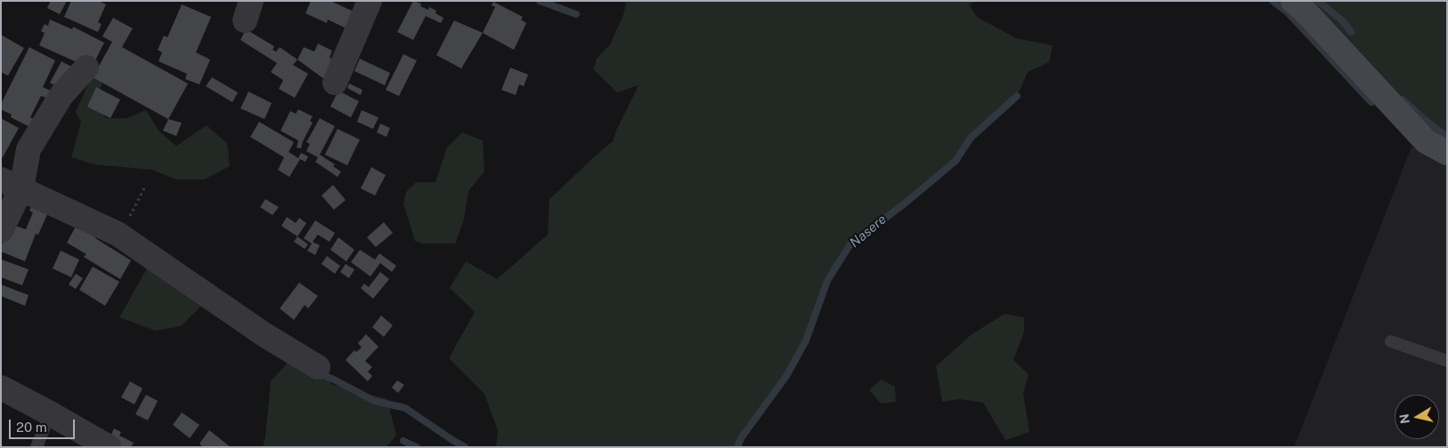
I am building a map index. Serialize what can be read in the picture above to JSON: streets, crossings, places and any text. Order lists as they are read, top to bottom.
{
  "water": ["Nasere"],
  "scale_bar": "20 m",
  "north": "left"
}
